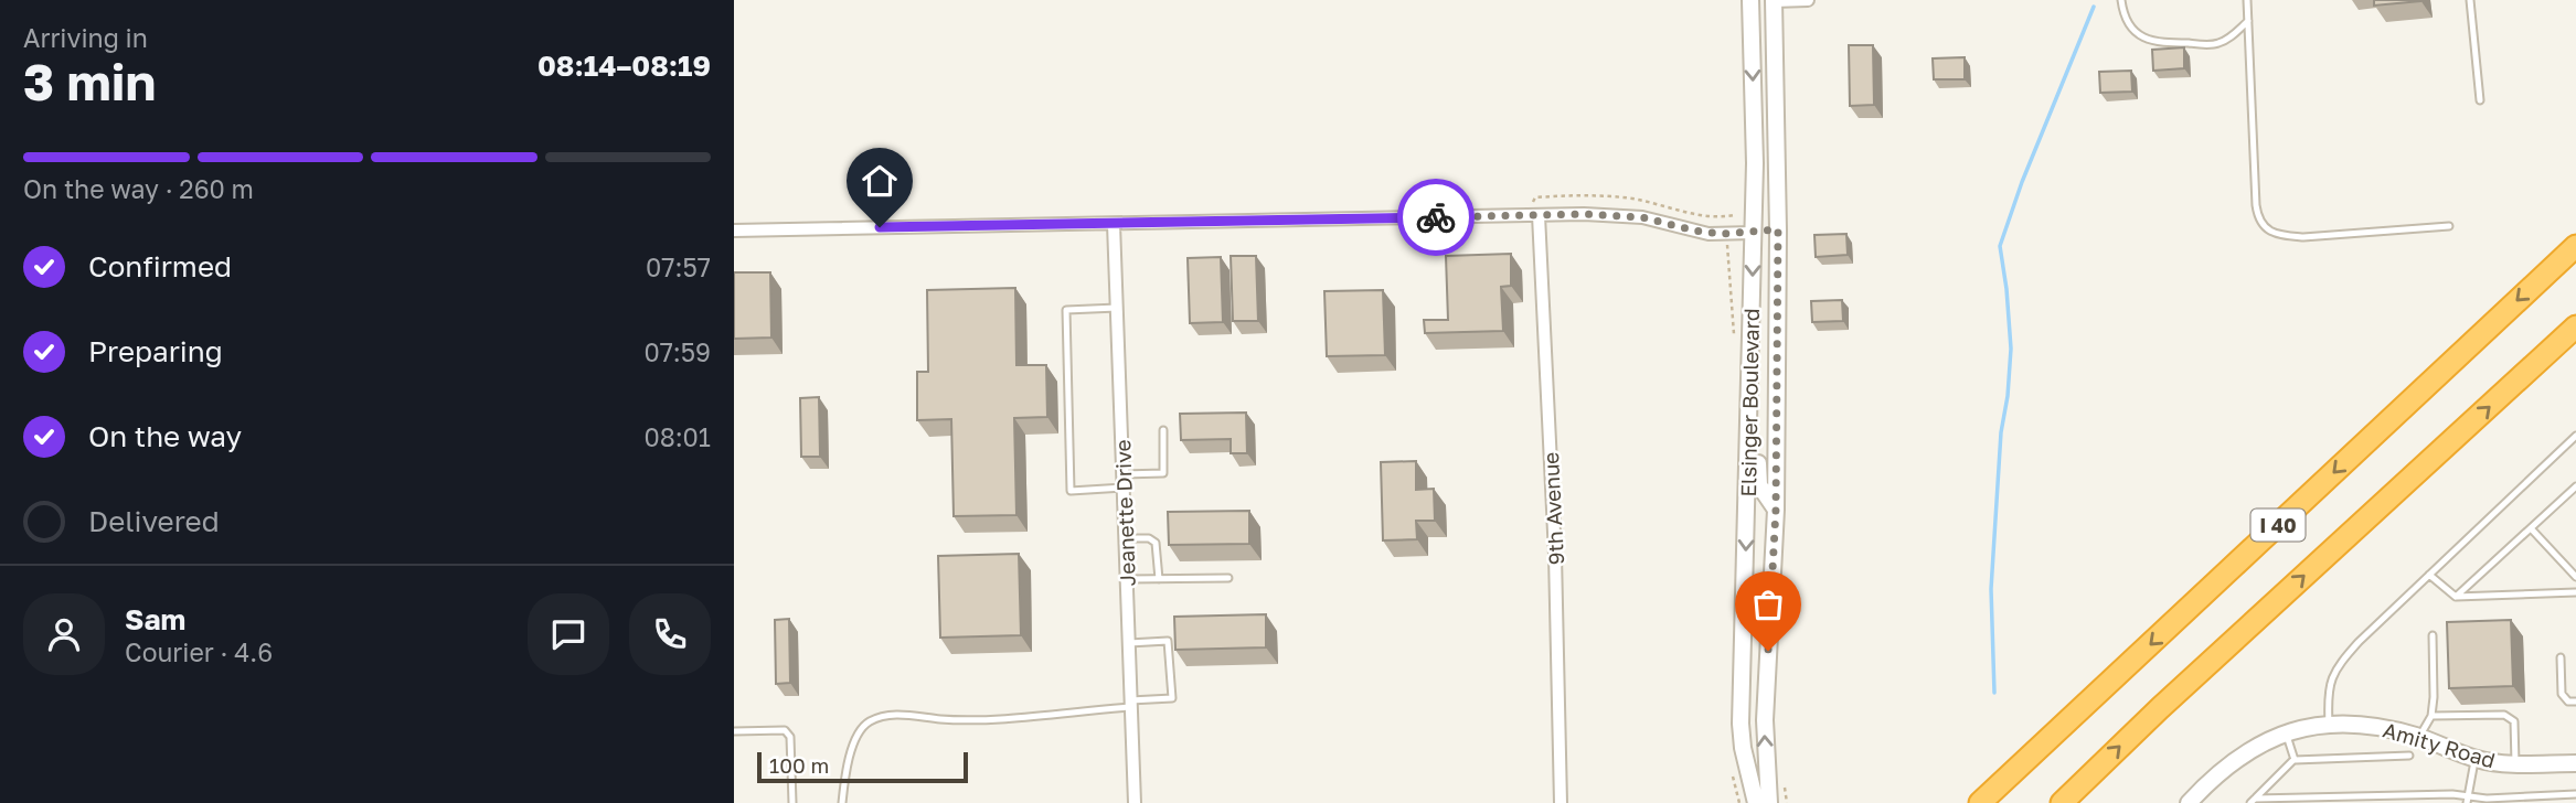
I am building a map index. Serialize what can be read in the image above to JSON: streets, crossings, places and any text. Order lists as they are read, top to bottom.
{
  "streets": {
    "highway": ["I 40"],
    "street": [
      "Elsinger Boulevard",
      "9th Avenue",
      "Jeanette Drive",
      "Amity Road"
    ]
  },
  "scale_bar": "100 m",
  "page": {
    "heading": ["3 min", "Arriving in", "08:14–08:19"],
    "panel": ["Sam", "Courier · 4.6"],
    "bar": "On the way · 260 m",
    "list": [
      ["Confirmed", "07:57"],
      ["Preparing", "07:59"],
      ["On the way", "08:01"],
      "Delivered"
    ],
    "scale": "100 m"
  }
}
